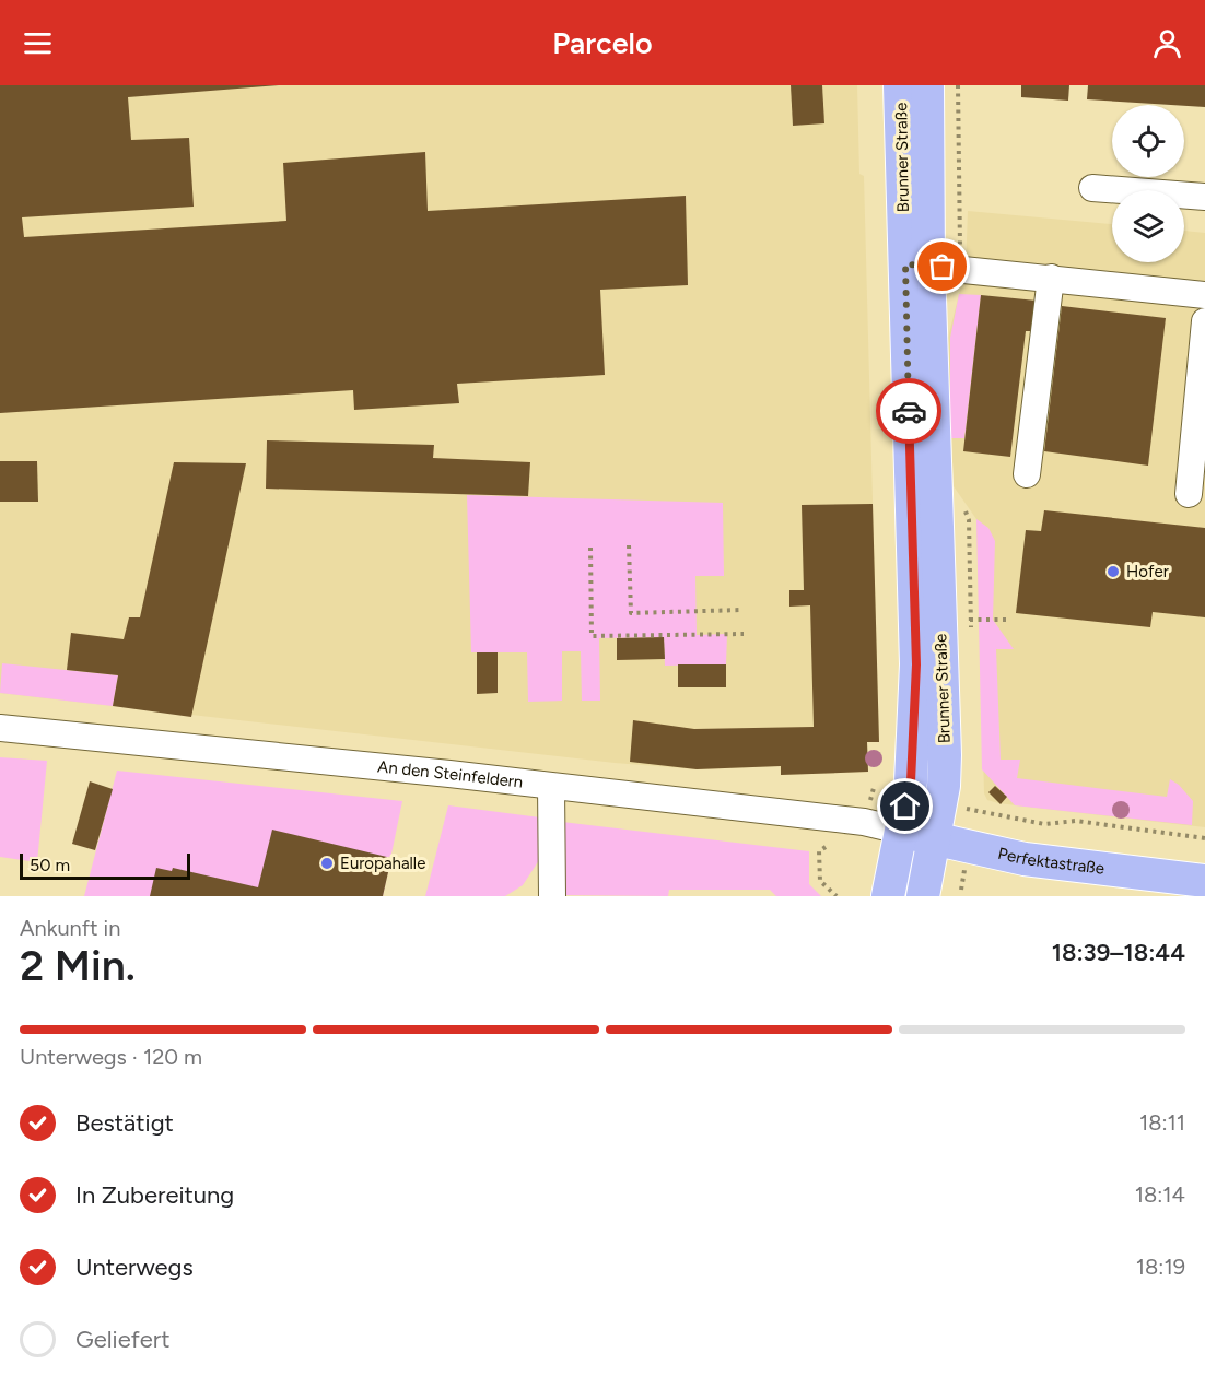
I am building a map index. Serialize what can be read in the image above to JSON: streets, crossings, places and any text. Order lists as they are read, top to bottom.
{
  "streets": {
    "main road": ["Brunner Straße", "Perfektastraße"],
    "street": ["An den Steinfeldern"]
  },
  "crossings": [
    ["Brunner Straße", "An den Steinfeldern"],
    ["Brunner Straße", "Perfektastraße"],
    ["An den Steinfeldern", "Perfektastraße"]
  ],
  "places": ["Hofer", "Europahalle"],
  "scale_bar": "50 m",
  "page": {
    "header": "Parcelo",
    "scale": "50 m",
    "heading": ["2 Min.", "Ankunft in", "18:39–18:44"],
    "bar": "Unterwegs · 120 m",
    "list": [
      ["Bestätigt", "18:11"],
      ["In Zubereitung", "18:14"],
      ["Unterwegs", "18:19"],
      "Geliefert"
    ]
  }
}
